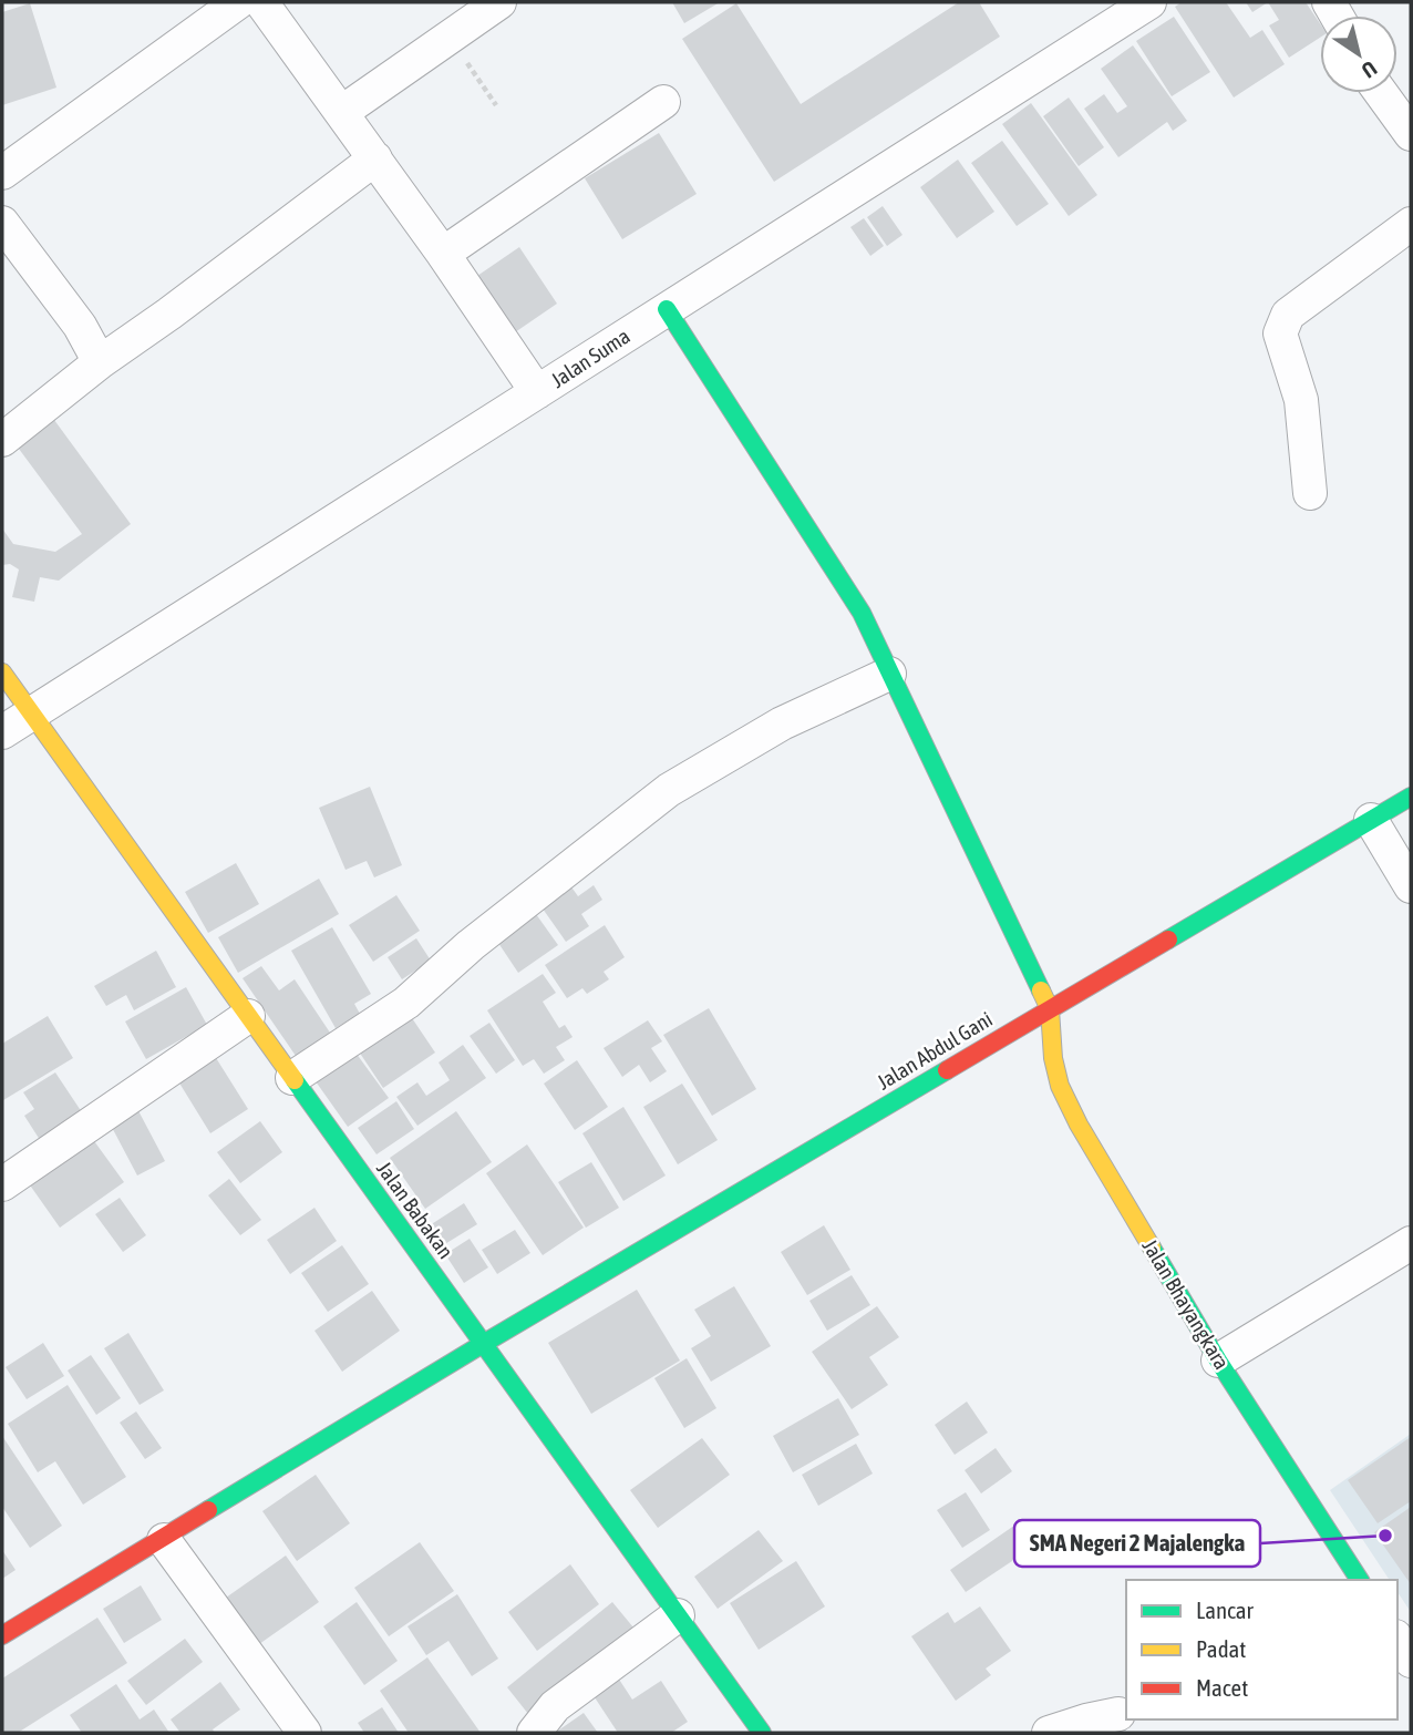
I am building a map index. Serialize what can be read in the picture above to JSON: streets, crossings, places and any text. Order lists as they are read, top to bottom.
{
  "streets": {
    "street": [
      "Jalan Suma",
      "Jalan Abdul Gani",
      "Jalan Babakan",
      "Jalan Bhayangkara"
    ]
  },
  "crossings": [
    ["Jalan Suma", "Jalan Babakan"],
    ["Jalan Abdul Gani", "Jalan Babakan"],
    ["Jalan Abdul Gani", "Jalan Bhayangkara"]
  ],
  "places": ["SMA Negeri 2 Majalengka"],
  "legend": ["Lancar", "Padat", "Macet"],
  "north": "bottom right"
}
